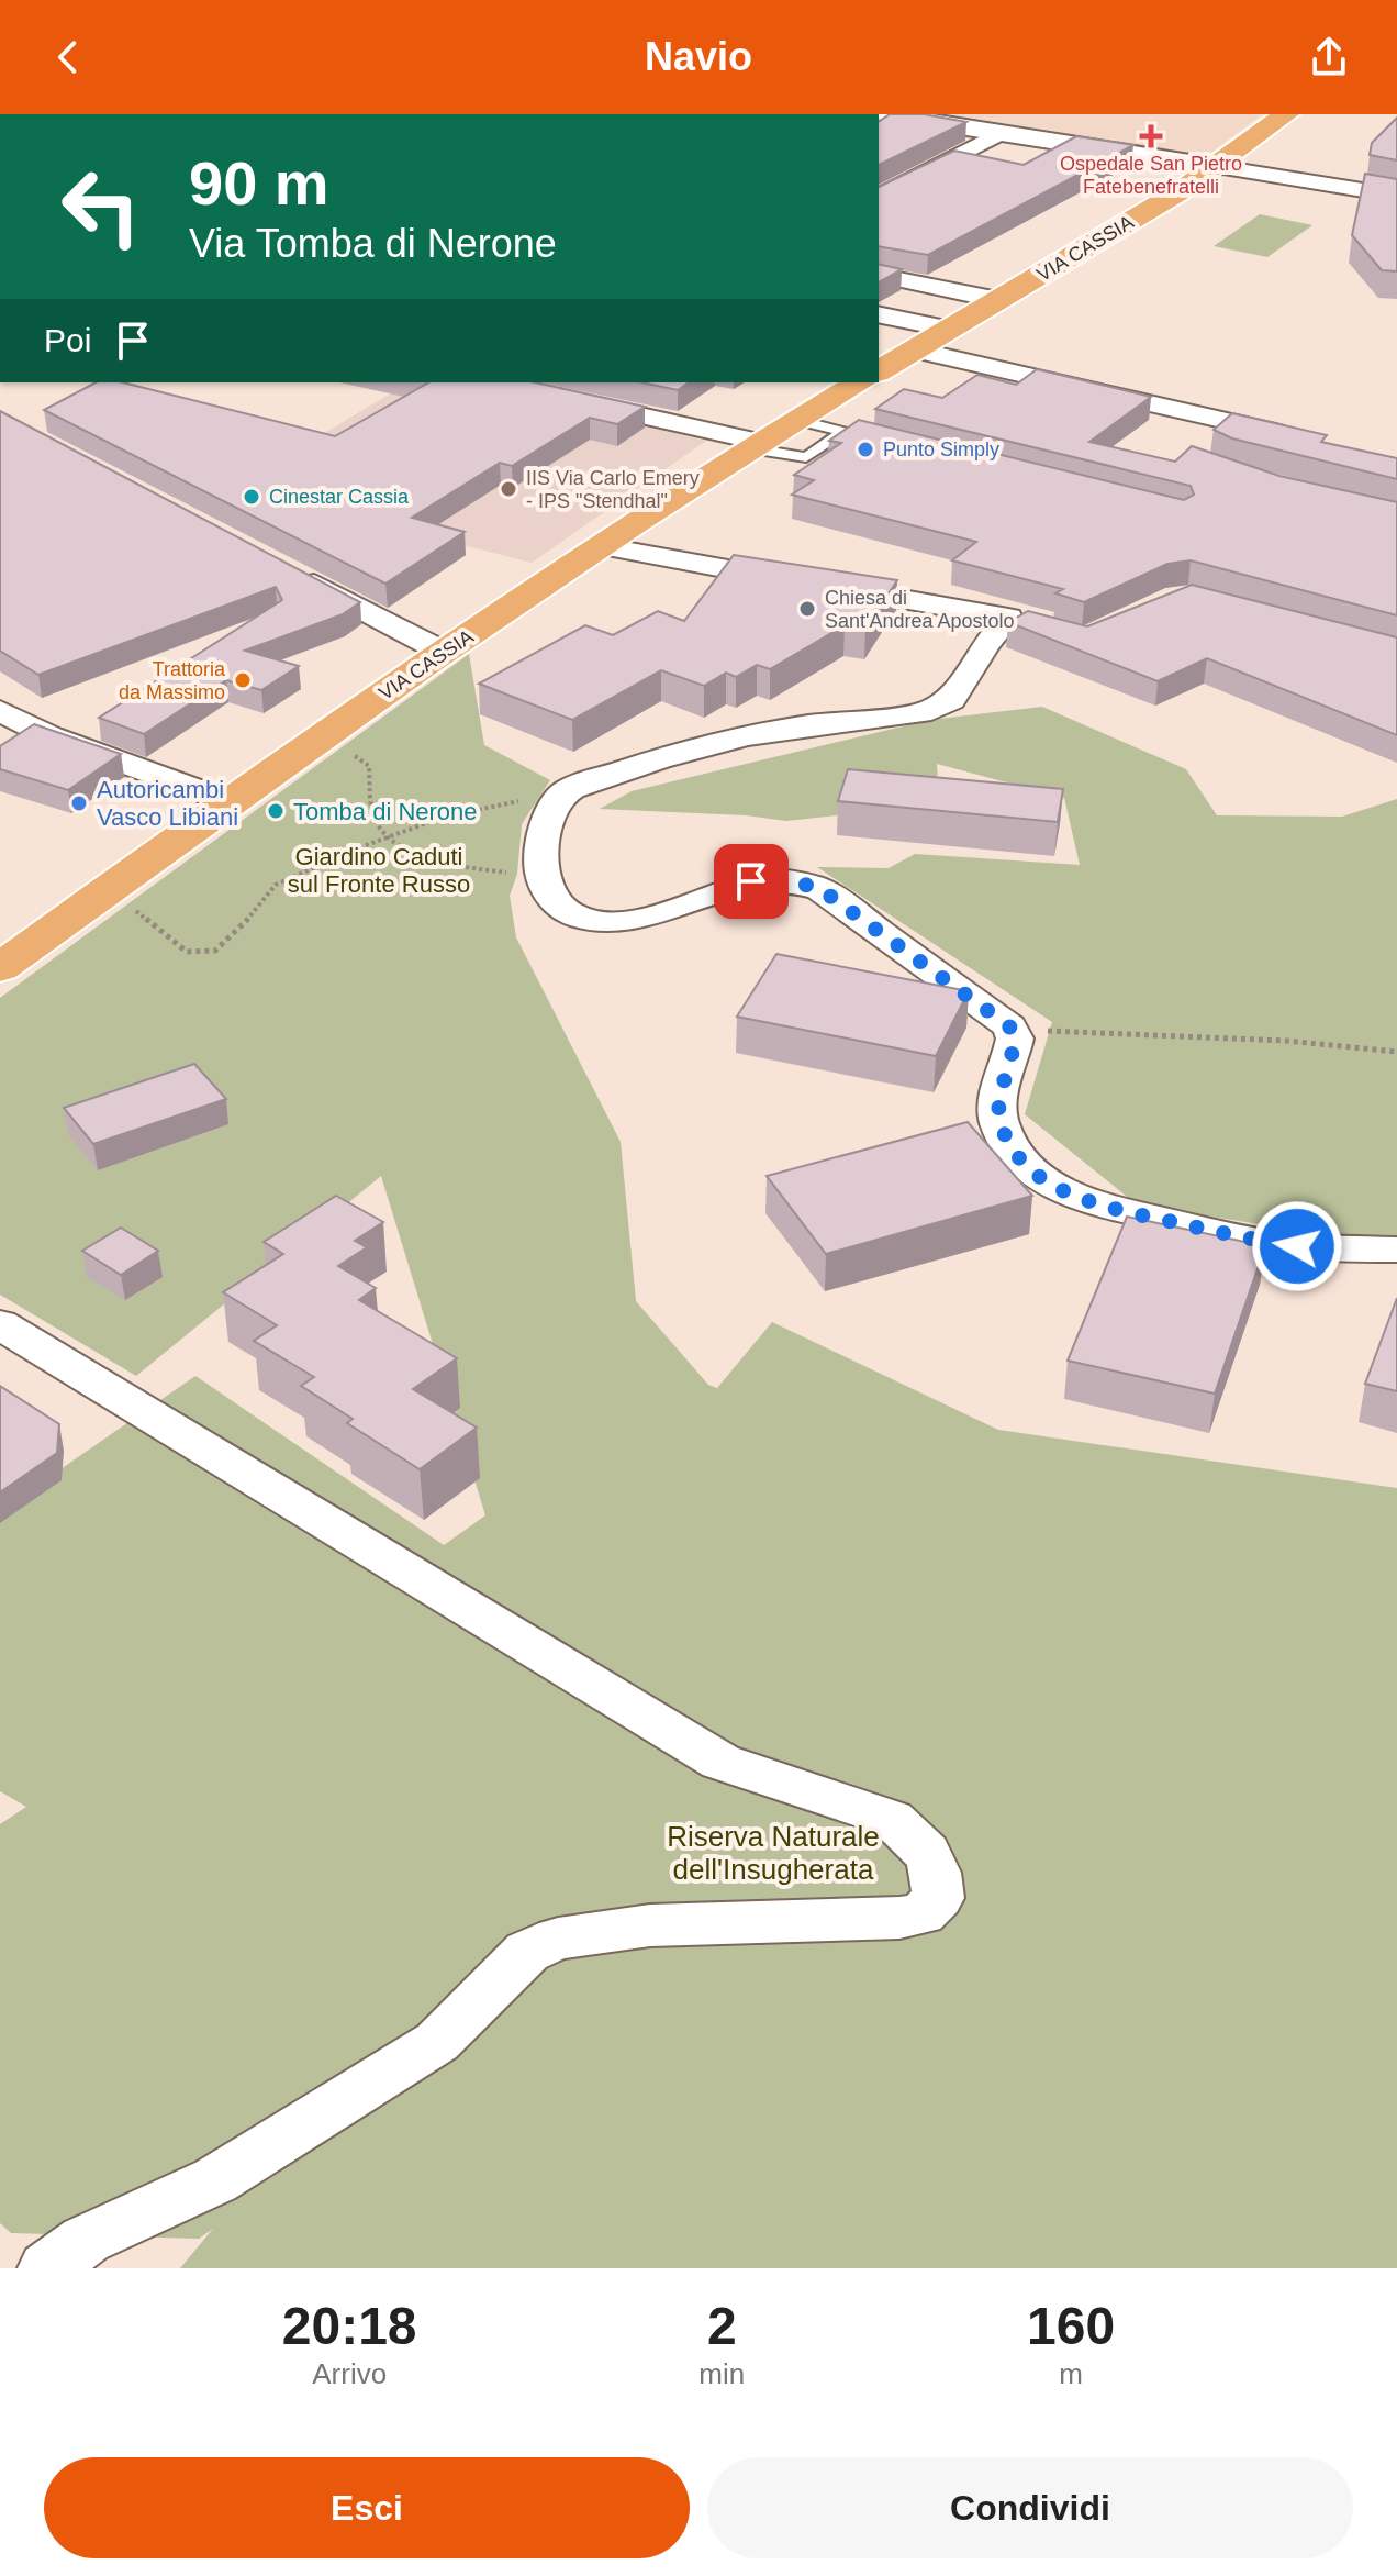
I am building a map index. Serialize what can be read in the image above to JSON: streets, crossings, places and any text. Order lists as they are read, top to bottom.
{
  "streets": {
    "main road": ["VIA CASSIA"]
  },
  "parks": ["Giardino Caduti sul Fronte Russo", "Riserva Naturale dell'Insugherata"],
  "places": {
    "health": ["Ospedale San Pietro Fatebenefratelli"],
    "other": [
      "Punto Simply",
      "IIS Via Carlo Emery - IPS \"Stendhal\"",
      "Cinestar Cassia",
      "Chiesa di Sant'Andrea Apostolo",
      "Trattoria da Massimo",
      "Autoricambi Vasco Libiani",
      "Tomba di Nerone"
    ]
  },
  "page": {
    "header": "Navio",
    "turn": ["90 m", "Via Tomba di Nerone"],
    "then": "Poi",
    "eta": [
      "20:18",
      "Arrivo",
      "2",
      "min",
      "160",
      "m"
    ],
    "buttons": ["Esci", "Condividi"]
  }
}
